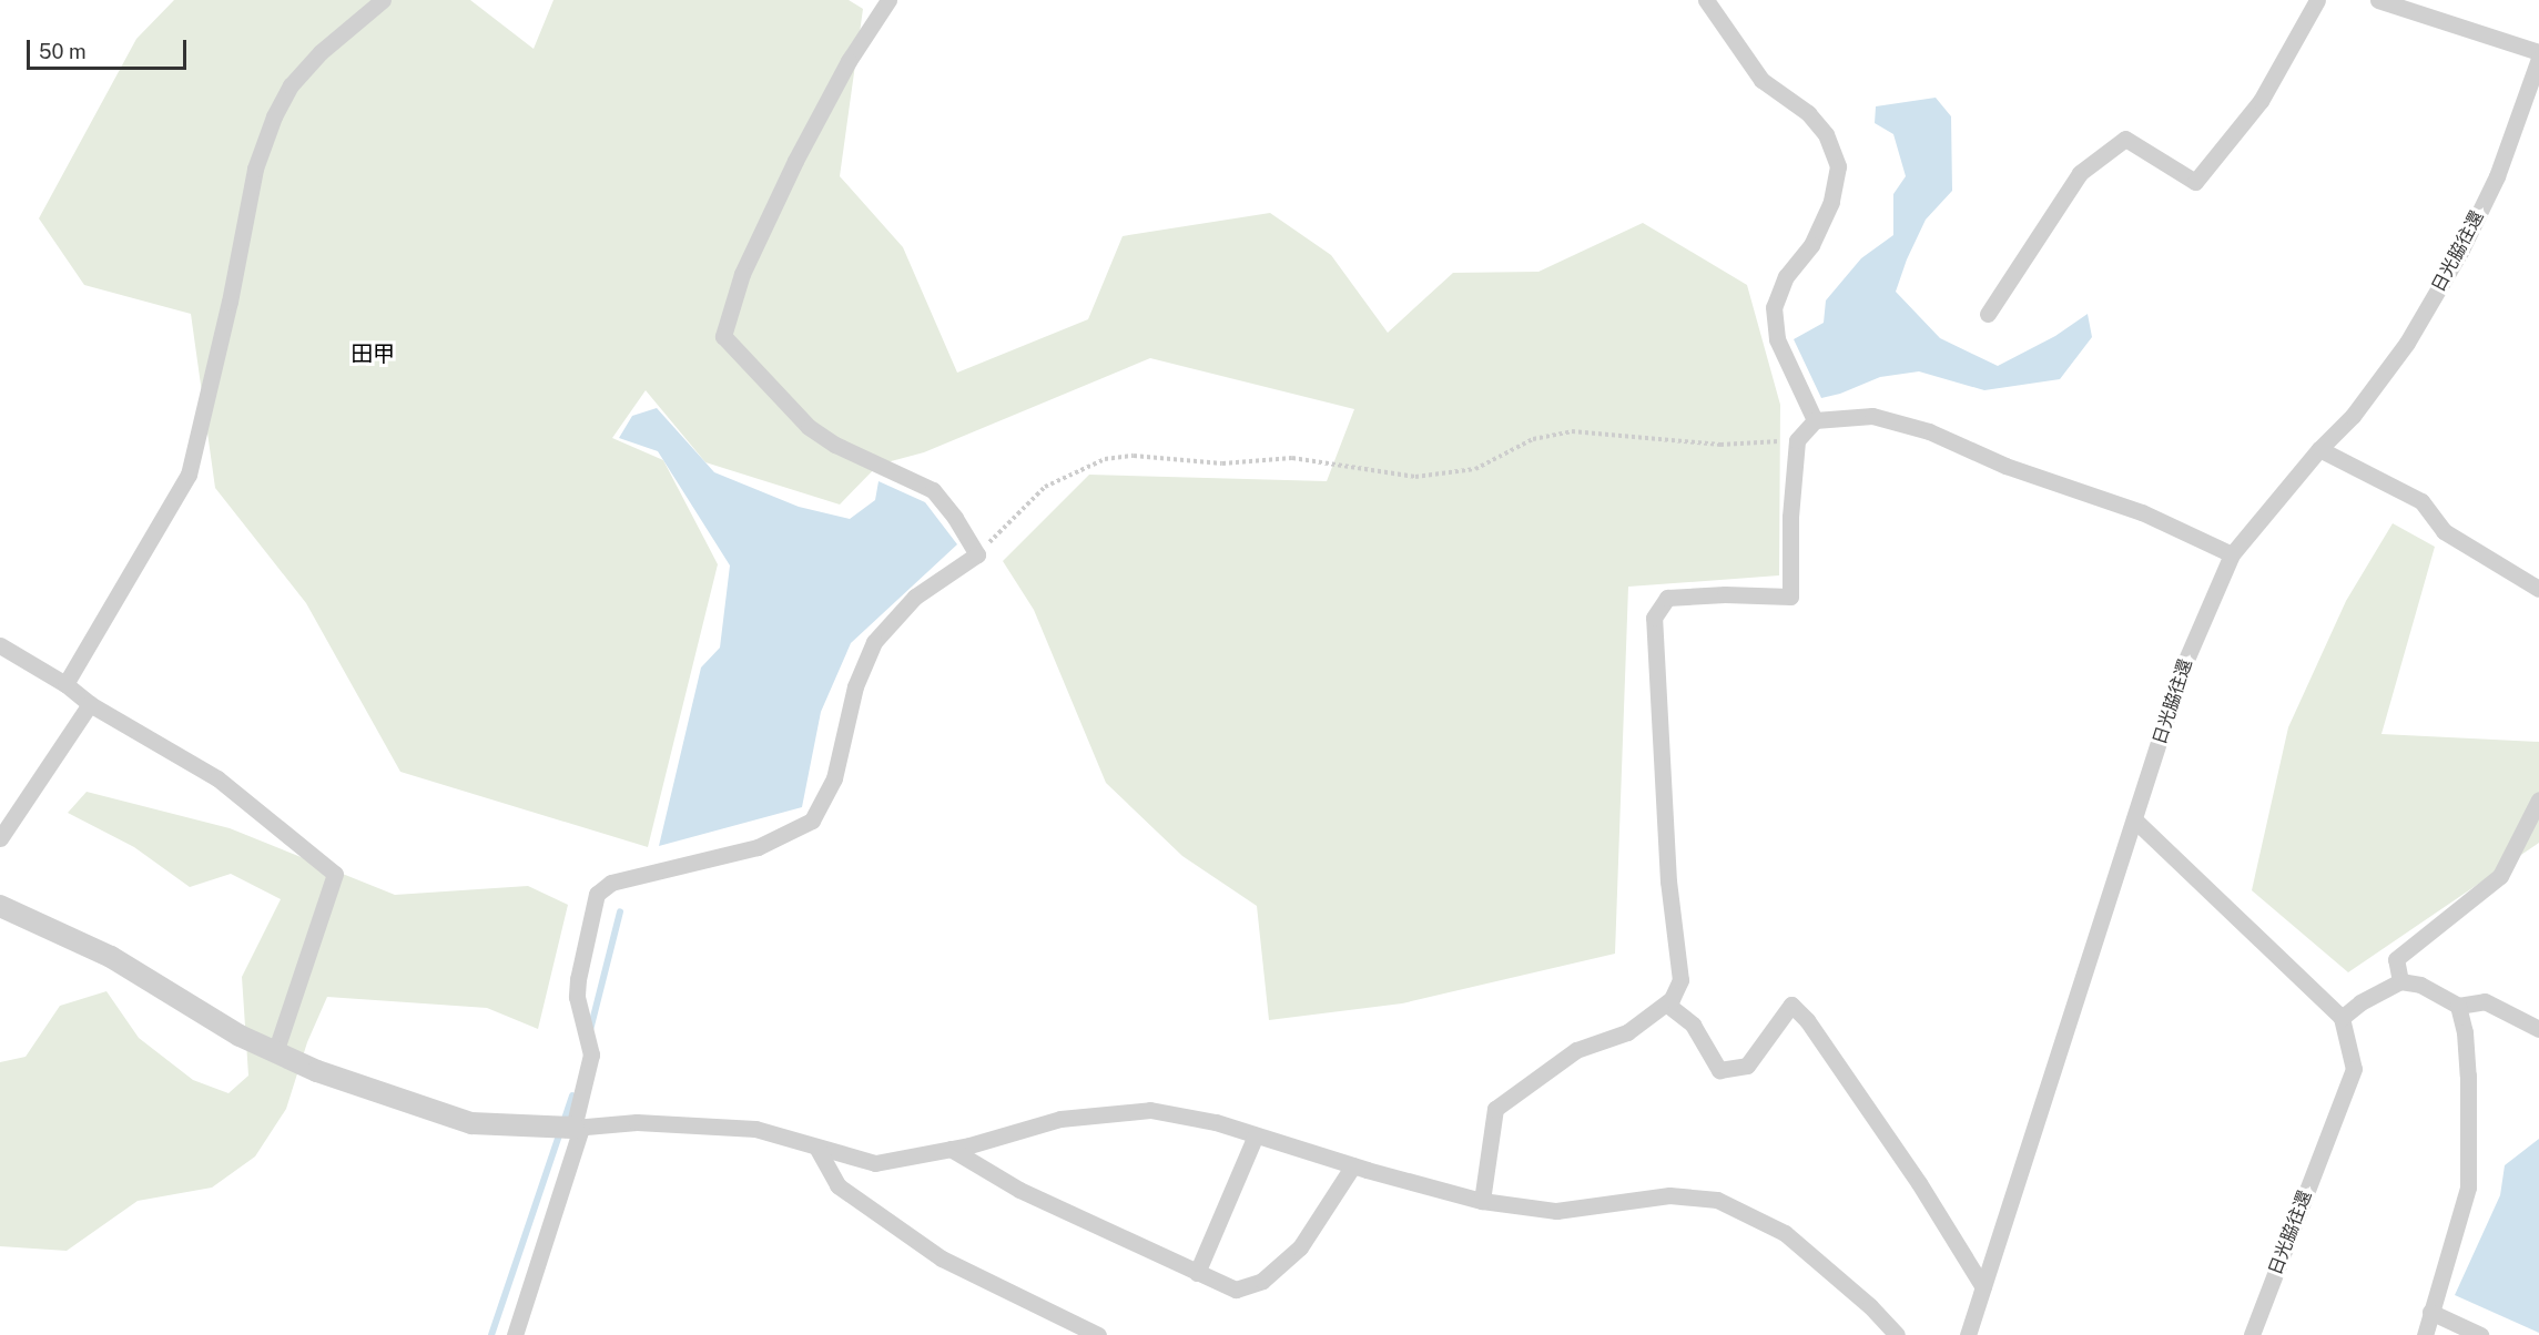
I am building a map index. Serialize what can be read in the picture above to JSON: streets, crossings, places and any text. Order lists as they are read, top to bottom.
{
  "streets": {
    "street": ["日光脇往還"]
  },
  "districts": ["田甲"],
  "scale_bar": "50 m"
}
